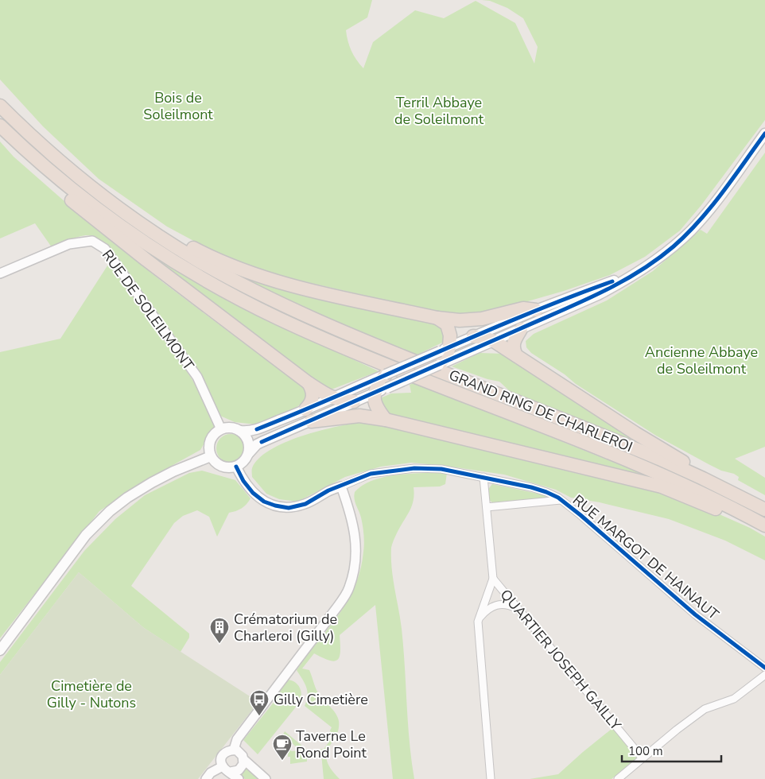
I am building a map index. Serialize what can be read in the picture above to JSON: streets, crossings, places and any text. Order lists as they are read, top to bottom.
{
  "streets": {
    "highway": ["GRAND RING DE CHARLEROI"],
    "street": ["RUE DE SOLEILMONT", "RUE MARGOT DE HAINAUT", "QUARTIER JOSEPH GAILLY"]
  },
  "crossings": [
    ["RUE MARGOT DE HAINAUT", "QUARTIER JOSEPH GAILLY"]
  ],
  "parks": [
    "Bois de Soleilmont",
    "Terril Abbaye de Soleilmont",
    "Ancienne Abbaye de Soleilmont",
    "Cimetière de Gilly - Nutons"
  ],
  "places": {
    "building": ["Crématorium de Charleroi (Gilly)"],
    "bus stop": ["Gilly Cimetière"],
    "cafe": ["Taverne Le Rond Point"]
  },
  "scale_bar": "100 m"
}
